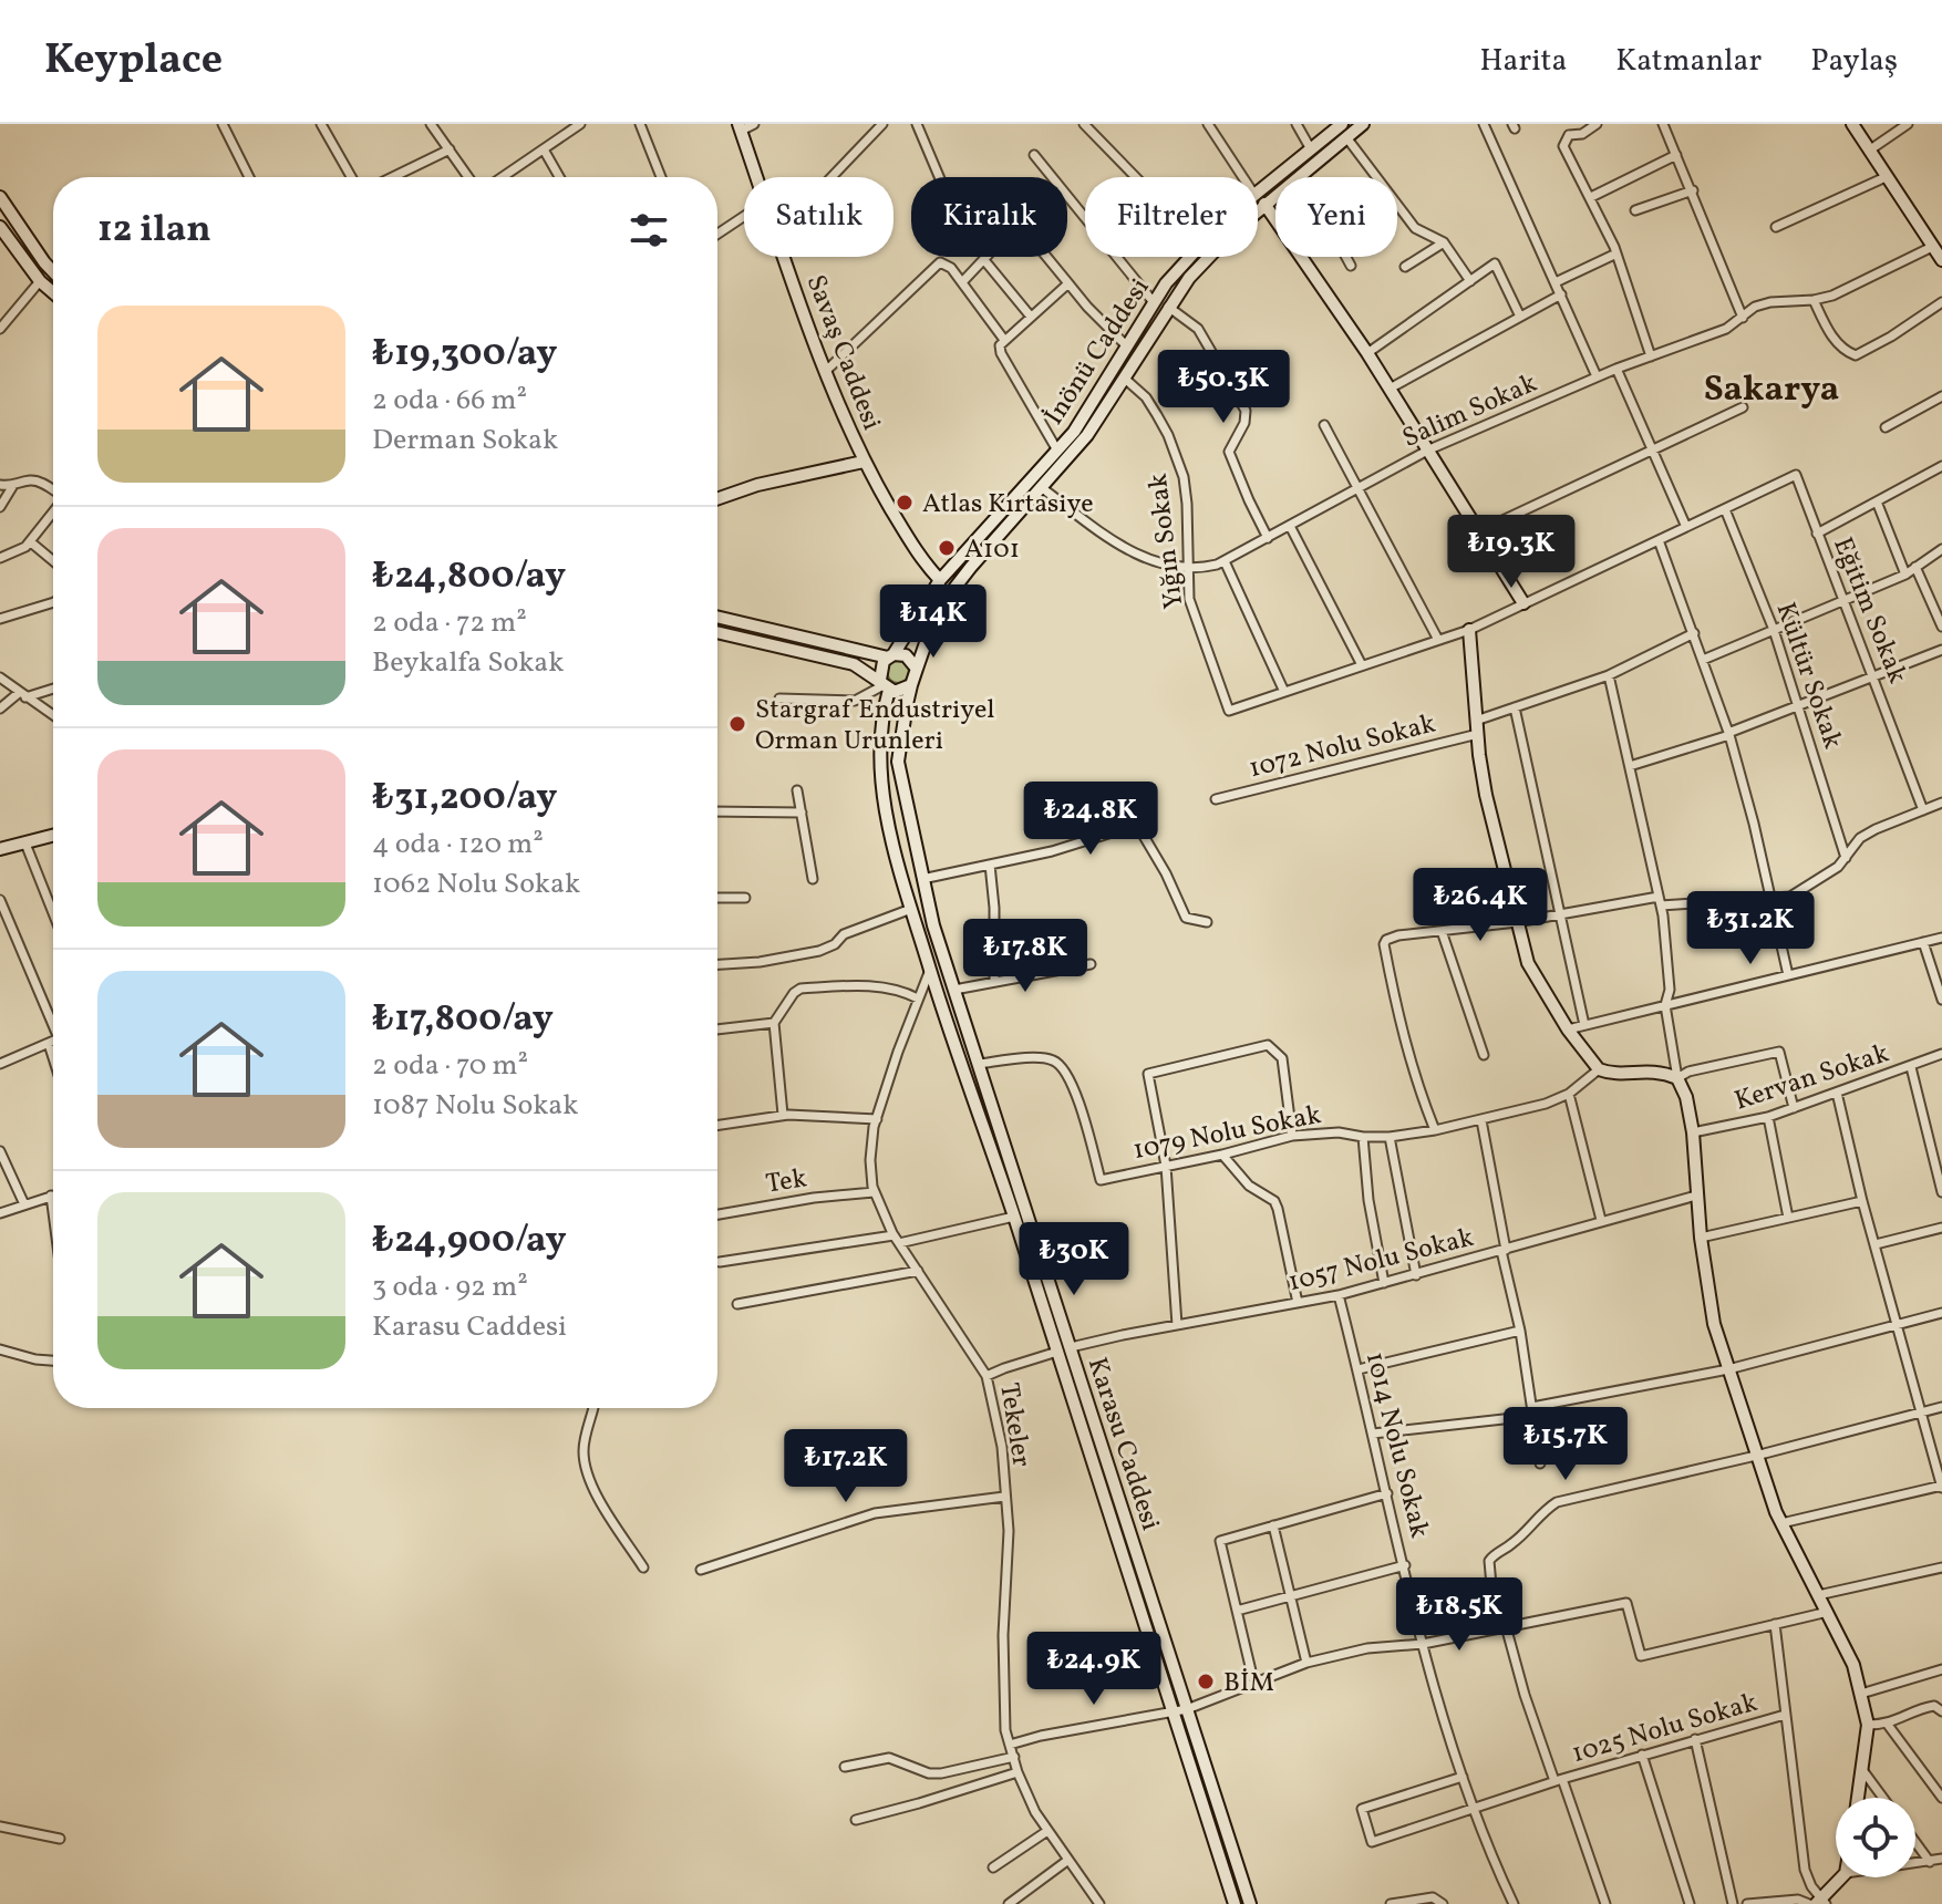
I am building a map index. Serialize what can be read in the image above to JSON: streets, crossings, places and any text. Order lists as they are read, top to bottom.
{
  "streets": {
    "main road": ["İnönü Caddesi", "Savaş Caddesi", "Karasu Caddesi"],
    "street": [
      "Salim Sokak",
      "Yığın Sokak",
      "Eğitim Sokak",
      "Kültür Sokak",
      "1072 Nolu Sokak",
      "Kervan Sokak",
      "1079 Nolu Sokak",
      "Tek",
      "1057 Nolu Sokak",
      "Tekeler",
      "1014 Nolu Sokak",
      "1025 Nolu Sokak"
    ]
  },
  "crossings": [
    ["İnönü Caddesi", "Savaş Caddesi"],
    ["İnönü Caddesi", "Salim Sokak"],
    ["İnönü Caddesi", "Yığın Sokak"],
    ["İnönü Caddesi", "Karasu Caddesi"],
    ["Salim Sokak", "Yığın Sokak"],
    ["Eğitim Sokak", "Kültür Sokak"],
    ["1079 Nolu Sokak", "Karasu Caddesi"],
    ["Tek", "Tekeler"],
    ["1057 Nolu Sokak", "Karasu Caddesi"],
    ["1057 Nolu Sokak", "1014 Nolu Sokak"],
    ["Tekeler", "Karasu Caddesi"],
    ["1014 Nolu Sokak", "1025 Nolu Sokak"]
  ],
  "districts": ["Sakarya"],
  "places": [
    "Atlas Kırtasiye",
    "A101",
    "Stargraf Endustriyel Orman Urunleri",
    "BİM"
  ],
  "page": {
    "header": "Keyplace",
    "nav": ["Harita", "Katmanlar", "Paylaş"],
    "chip": [
      "Satılık",
      "Kiralık",
      "Filtreler",
      "Yeni"
    ],
    "heading": "12 ilan",
    "list": [
      {
        "name": "₺19,300/ay",
        "note": "2 oda · 66 m² · Derman Sokak"
      },
      {
        "name": "₺24,800/ay",
        "note": "2 oda · 72 m² · Beykalfa Sokak"
      },
      {
        "name": "₺31,200/ay",
        "note": "4 oda · 120 m² · 1062 Nolu Sokak"
      },
      {
        "name": "₺17,800/ay",
        "note": "2 oda · 70 m² · 1087 Nolu Sokak"
      },
      {
        "name": "₺24,900/ay",
        "note": "3 oda · 92 m² · Karasu Caddesi"
      }
    ],
    "price": [
      "₺50.3K",
      "₺19.3K",
      "₺14K",
      "₺24.8K",
      "₺26.4K",
      "₺31.2K",
      "₺17.8K",
      "₺30K",
      "₺15.7K",
      "₺17.2K",
      "₺18.5K",
      "₺24.9K"
    ]
  }
}
